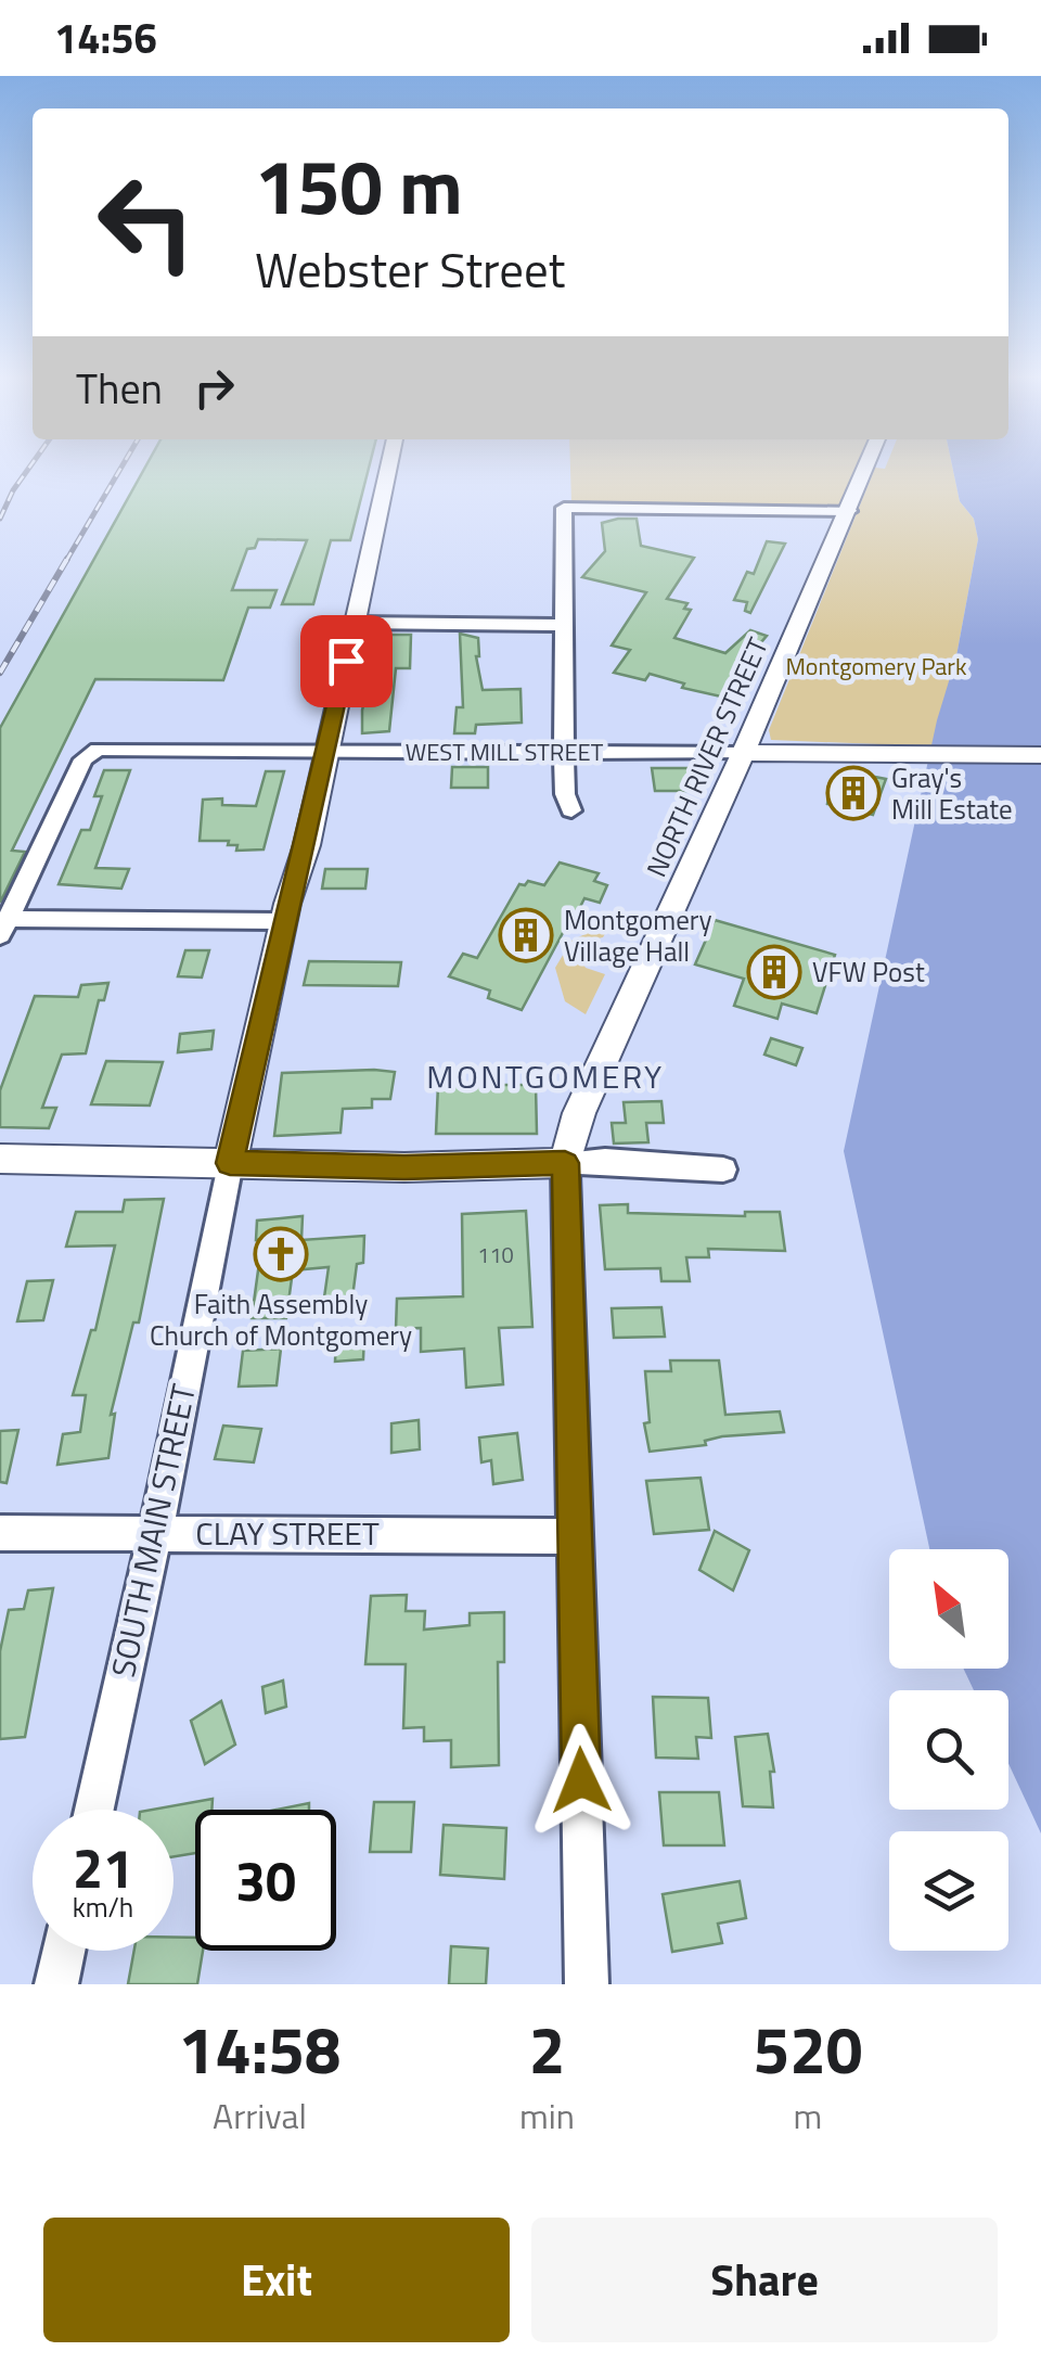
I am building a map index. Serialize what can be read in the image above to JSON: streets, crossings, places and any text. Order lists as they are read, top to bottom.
{
  "streets": {
    "street": [
      "WEST MILL STREET",
      "NORTH RIVER STREET",
      "SOUTH MAIN STREET",
      "CLAY STREET"
    ]
  },
  "crossings": [
    ["WEST MILL STREET", "NORTH RIVER STREET"],
    ["SOUTH MAIN STREET", "CLAY STREET"]
  ],
  "districts": ["MONTGOMERY"],
  "parks": ["Montgomery Park"],
  "places": {
    "building": ["Gray's Mill Estate", "Montgomery Village Hall", "VFW Post"],
    "church": ["Faith Assembly Church of Montgomery"]
  },
  "house_numbers": ["110"],
  "north": "top left",
  "page": {
    "status": "14:56",
    "turn": ["150 m", "Webster Street"],
    "then": "Then",
    "speed": "21 km/h",
    "limit": "30",
    "eta": [
      "14:58",
      "Arrival",
      "2",
      "min",
      "520",
      "m"
    ],
    "buttons": ["Exit", "Share"]
  }
}
